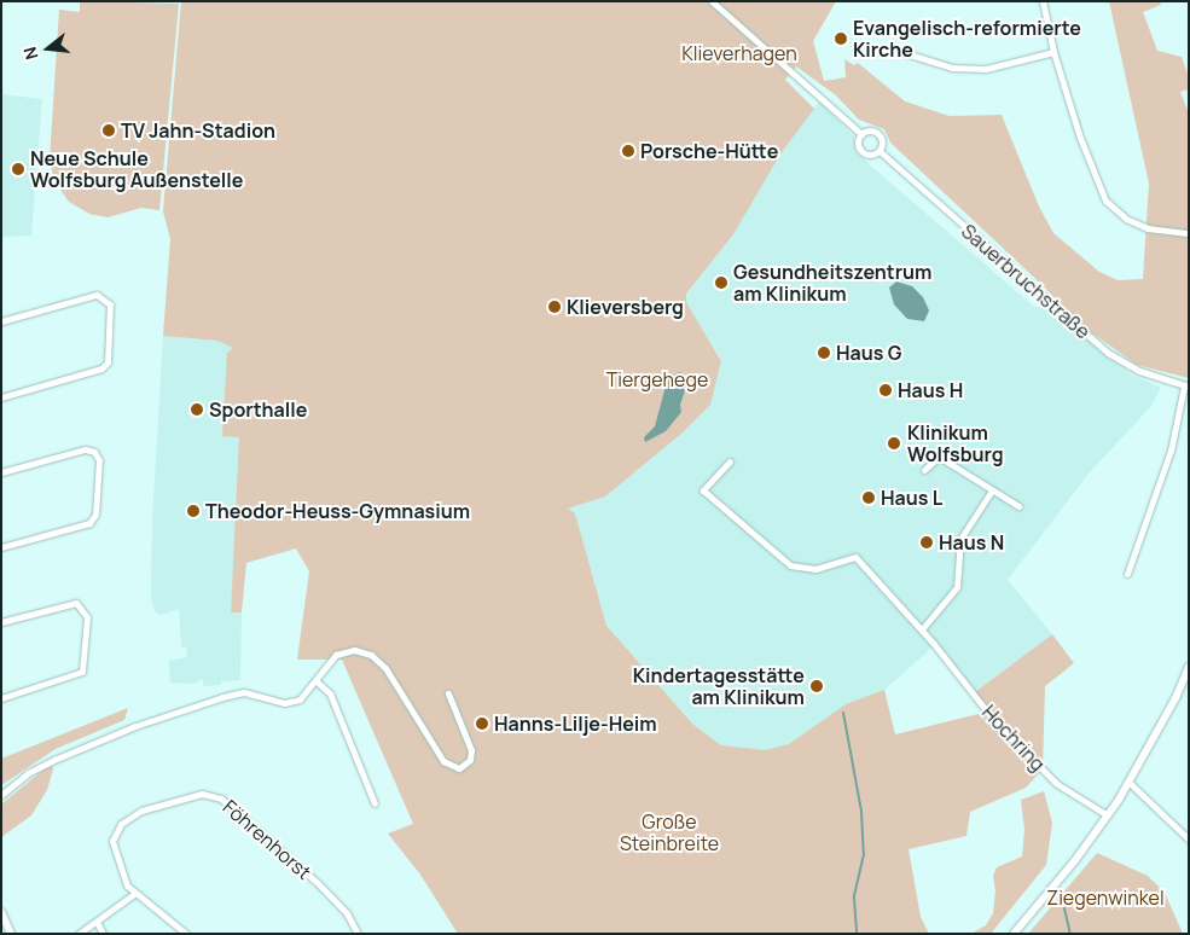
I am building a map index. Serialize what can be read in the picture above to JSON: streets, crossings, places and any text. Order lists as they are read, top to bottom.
{
  "streets": {
    "street": ["Sauerbruchstraße", "Hochring", "Föhrenhorst"]
  },
  "parks": [
    "Klieverhagen",
    "Tiergehege",
    "Große Steinbreite",
    "Ziegenwinkel"
  ],
  "places": [
    "Evangelisch-reformierte Kirche",
    "TV Jahn-Stadion",
    "Porsche-Hütte",
    "Neue Schule Wolfsburg Außenstelle",
    "Gesundheitszentrum am Klinikum",
    "Klieversberg",
    "Haus G",
    "Haus H",
    "Sporthalle",
    "Klinikum Wolfsburg",
    "Haus L",
    "Theodor-Heuss-Gymnasium",
    "Haus N",
    "Kindertagesstätte am Klinikum",
    "Hanns-Lilje-Heim"
  ],
  "north": "left"
}
